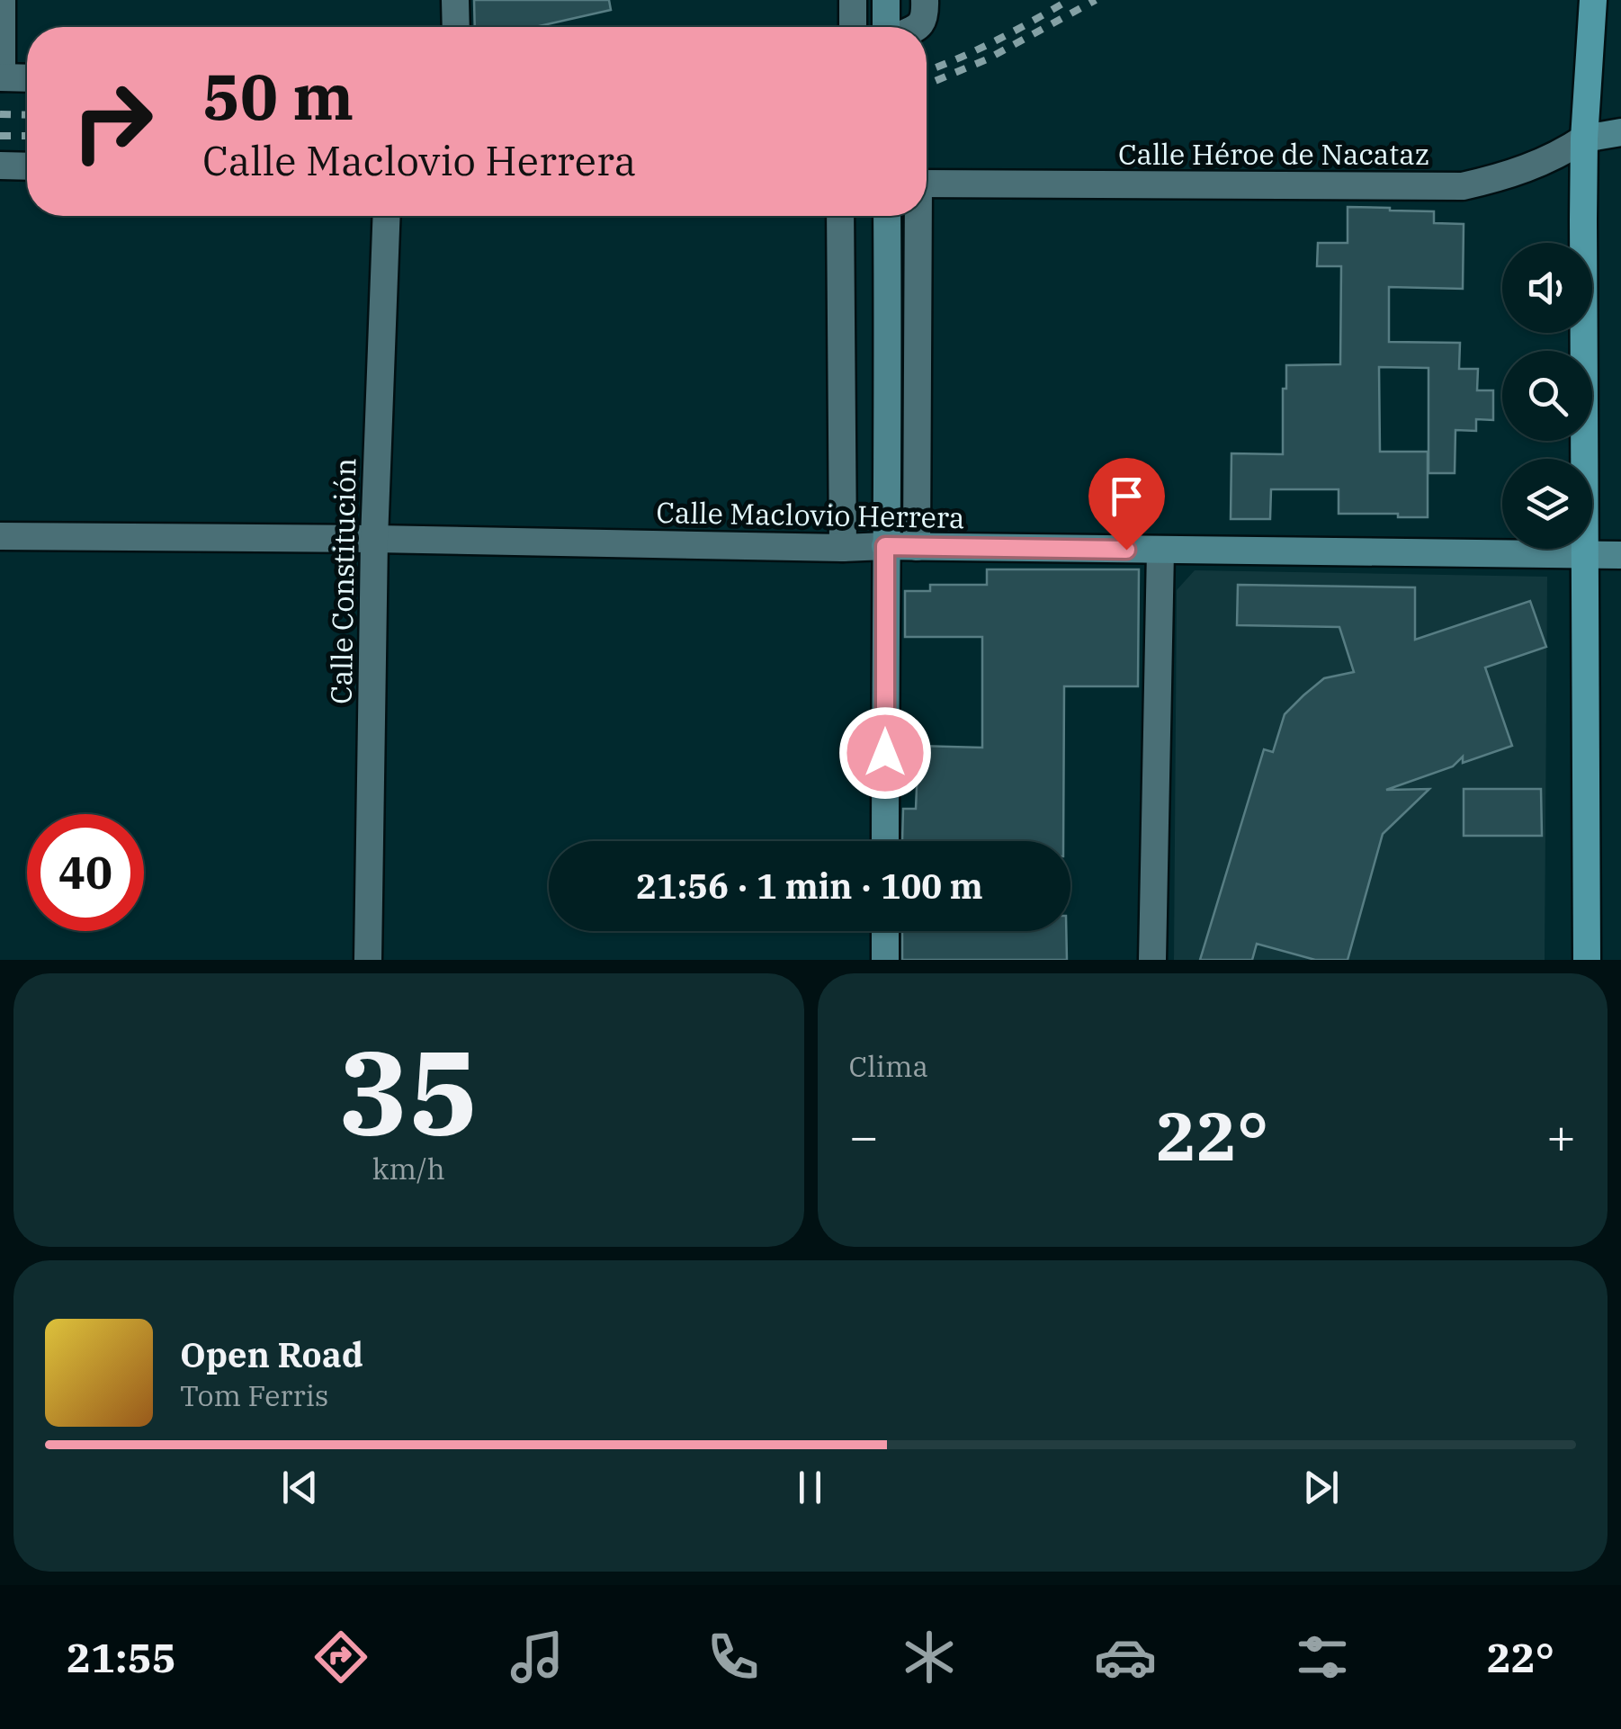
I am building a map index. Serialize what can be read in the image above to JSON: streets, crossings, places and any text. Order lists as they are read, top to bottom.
{
  "streets": {
    "street": ["Calle Héroe de Nacataz", "Calle Maclovio Herrera", "Calle Constitución"]
  },
  "crossings": [
    ["Calle Maclovio Herrera", "Calle Constitución"]
  ],
  "page": {
    "turn": ["50 m", "Calle Maclovio Herrera"],
    "limit": "40",
    "trip": "21:56 · 1 min · 100 m",
    "tile": [
      ["35", "km/h"],
      "Clima"
    ],
    "heat": ["−", "22°", "+"],
    "song": ["Open Road", "Tom Ferris"],
    "tabs": ["21:55", "22°"]
  }
}
